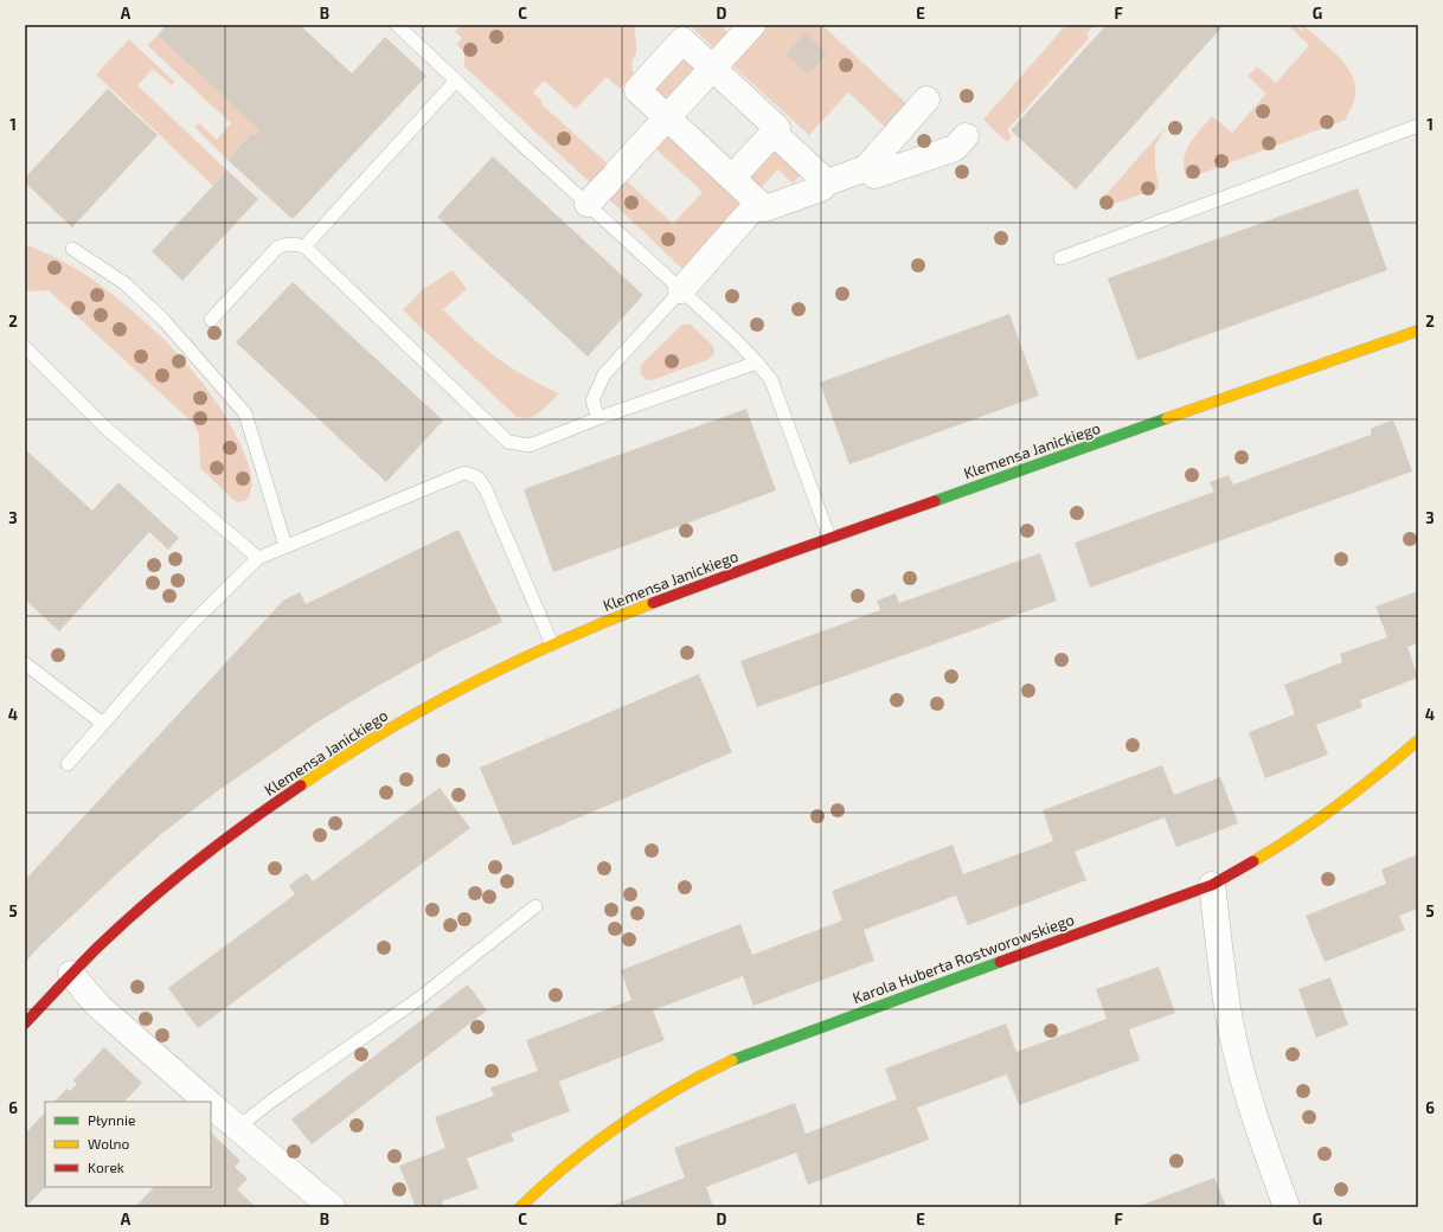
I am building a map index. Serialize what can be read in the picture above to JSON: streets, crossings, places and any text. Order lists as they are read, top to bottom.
{
  "streets": {
    "street": ["Klemensa Janickiego", "Karola Huberta Rostworowskiego"]
  },
  "legend": ["Płynnie", "Wolno", "Korek"],
  "grid": {
    "columns": [
      "A",
      "B",
      "C",
      "D",
      "E",
      "F",
      "G"
    ],
    "rows": [
      "1",
      "2",
      "3",
      "4",
      "5",
      "6"
    ]
  }
}
